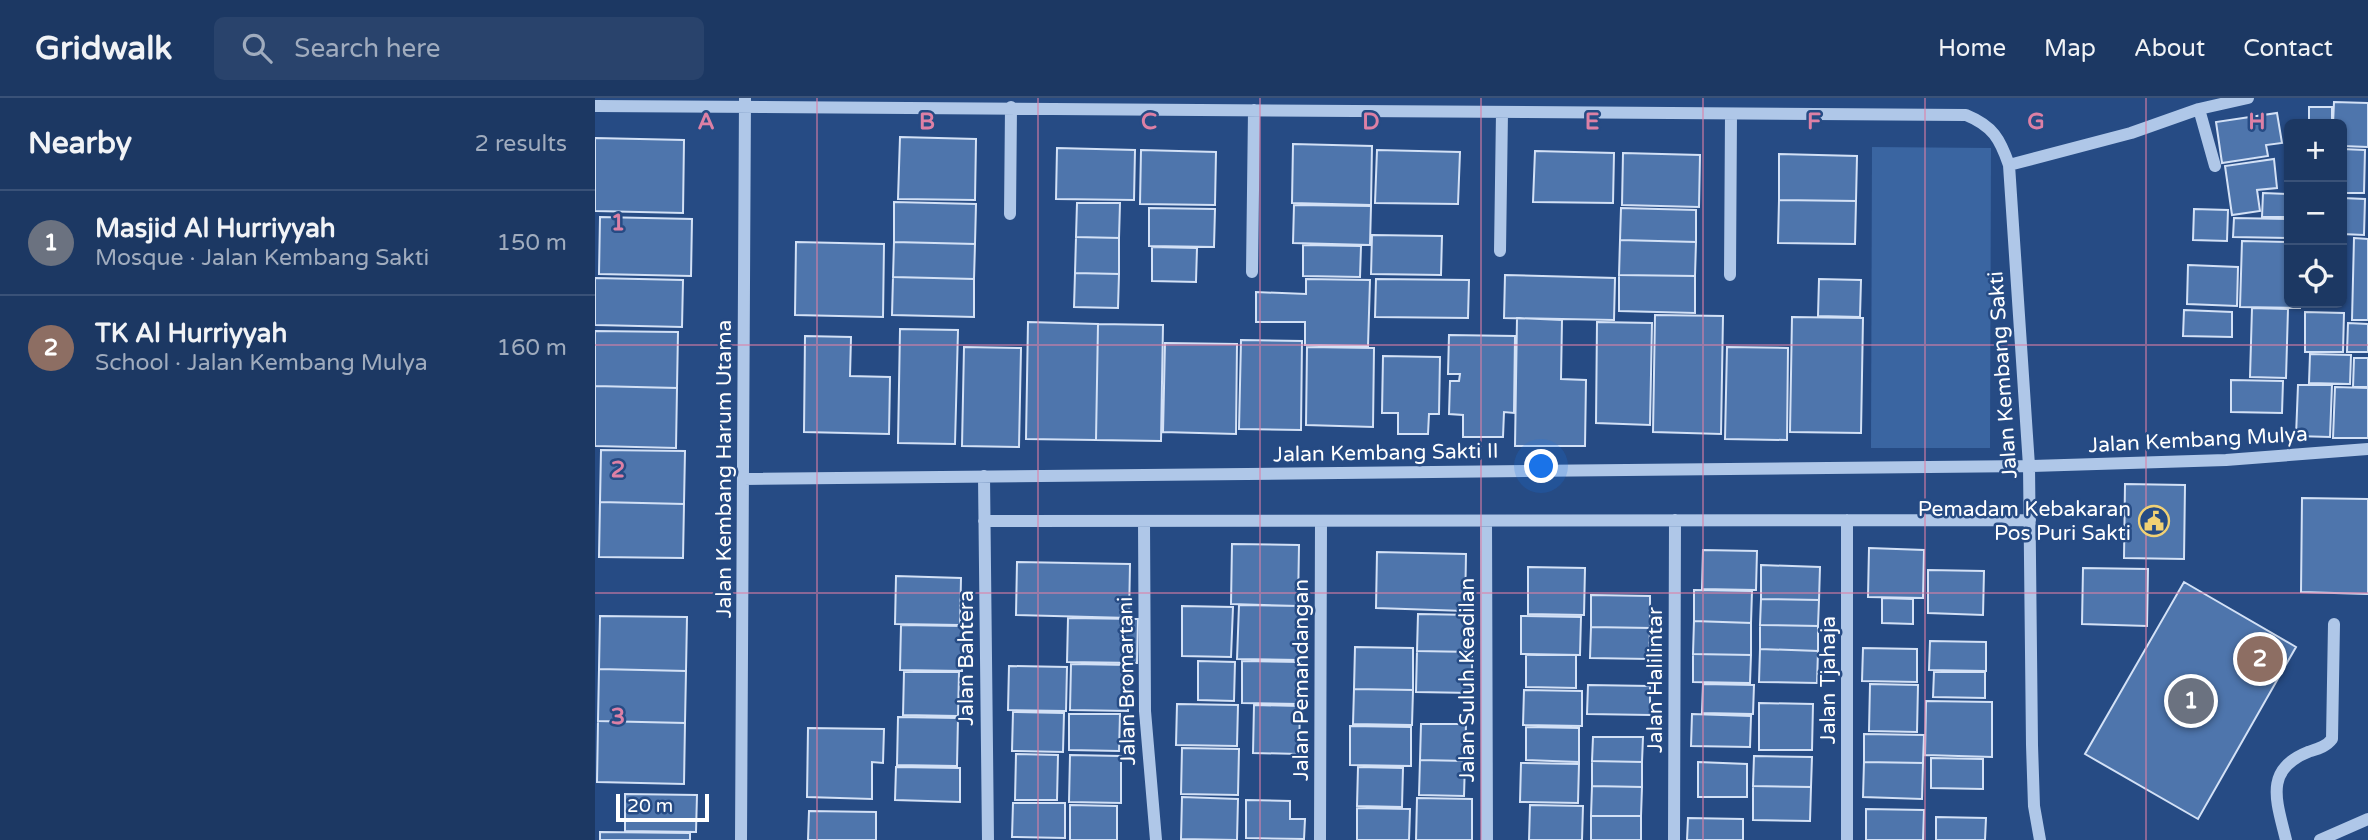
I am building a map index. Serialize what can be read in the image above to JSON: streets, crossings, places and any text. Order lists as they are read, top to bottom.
{
  "streets": {
    "street": [
      "Jalan Kembang Sakti",
      "Jalan Kembang Mulya",
      "Jalan Kembang Sakti II",
      "Jalan Kembang Harum Utama",
      "Jalan Bahtera",
      "Jalan Pemandangan",
      "Jalan Suluh Keadilan",
      "Jalan Halilintar",
      "Jalan Tjahaja",
      "Jalan Bromartani"
    ]
  },
  "crossings": [
    ["Jalan Kembang Sakti", "Jalan Kembang Mulya"],
    ["Jalan Kembang Sakti", "Jalan Kembang Sakti II"],
    ["Jalan Kembang Mulya", "Jalan Kembang Sakti II"],
    ["Jalan Kembang Sakti II", "Jalan Kembang Harum Utama"],
    ["Jalan Kembang Sakti II", "Jalan Bahtera"]
  ],
  "places": {
    "public building": ["Pemadam Kebakaran Pos Puri Sakti"]
  },
  "scale_bar": "20 m",
  "page": {
    "header": "Gridwalk",
    "search": "Search here",
    "nav": [
      "Home",
      "Map",
      "About",
      "Contact"
    ],
    "heading": ["Nearby", "2 results"],
    "map_buttons": ["+", "−"],
    "list": [
      {
        "mark": "1",
        "name": "Masjid Al Hurriyyah",
        "note": "Mosque · Jalan Kembang Sakti",
        "value": "150 m"
      },
      {
        "mark": "2",
        "name": "TK Al Hurriyyah",
        "note": "School · Jalan Kembang Mulya",
        "value": "160 m"
      }
    ],
    "pins": ["2", "1"],
    "scale": "20 m"
  },
  "grid": {
    "columns": [
      "A",
      "B",
      "C",
      "D",
      "E",
      "F",
      "G",
      "H"
    ],
    "rows": ["1", "2", "3"]
  }
}
